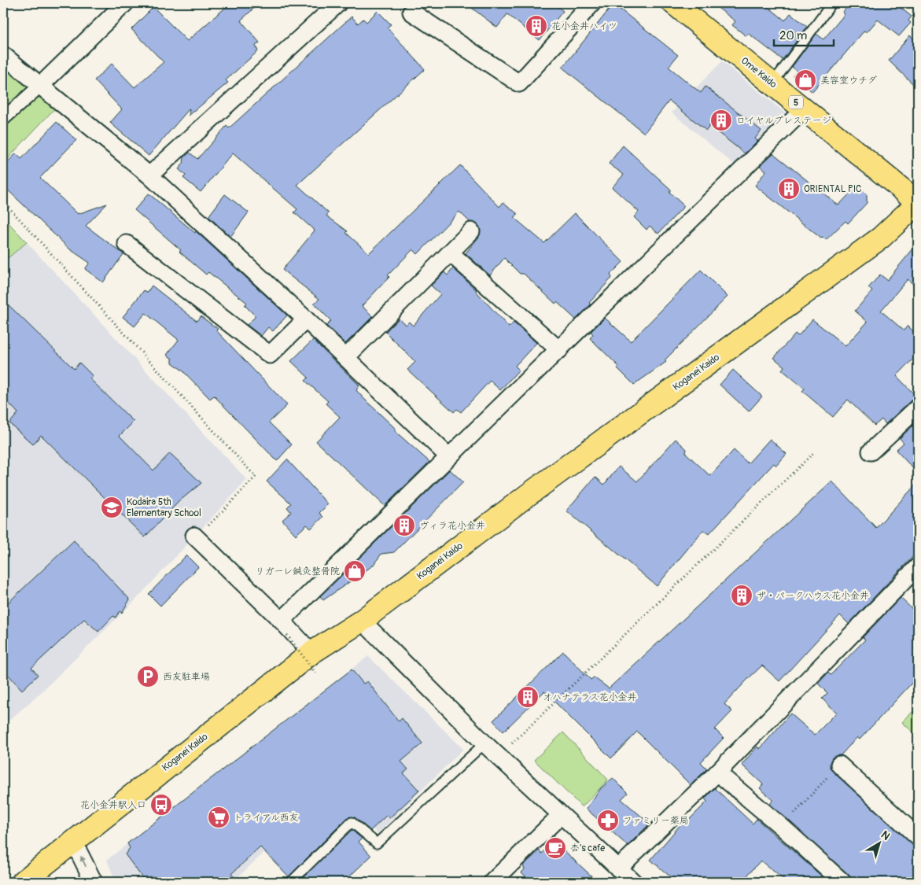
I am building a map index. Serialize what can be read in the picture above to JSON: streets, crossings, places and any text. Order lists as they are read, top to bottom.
{
  "streets": {
    "main road": ["Ome Kaido", "5", "Koganei Kaido"]
  },
  "crossings": [
    ["Ome Kaido", "Koganei Kaido"]
  ],
  "places": {
    "building": [
      "花小金井ハイツ",
      "ロイヤルプレステージ",
      "ORIENTAL PIC",
      "ヴィラ花小金井",
      "ザ・パークハウス花小金井",
      "オハナテラス花小金井"
    ],
    "shop": ["美容室ウチダ", "リガーレ鍼灸整骨院"],
    "school or university": ["Kodaira 5th Elementary School"],
    "parking": ["西友駐車場"],
    "bus stop": ["花小金井駅入口"],
    "supermarket": ["トライアル西友"],
    "pharmacy": ["ファミリー薬局"],
    "cafe": ["杏's cafe"]
  },
  "scale_bar": "20 m",
  "north": "top right"
}
